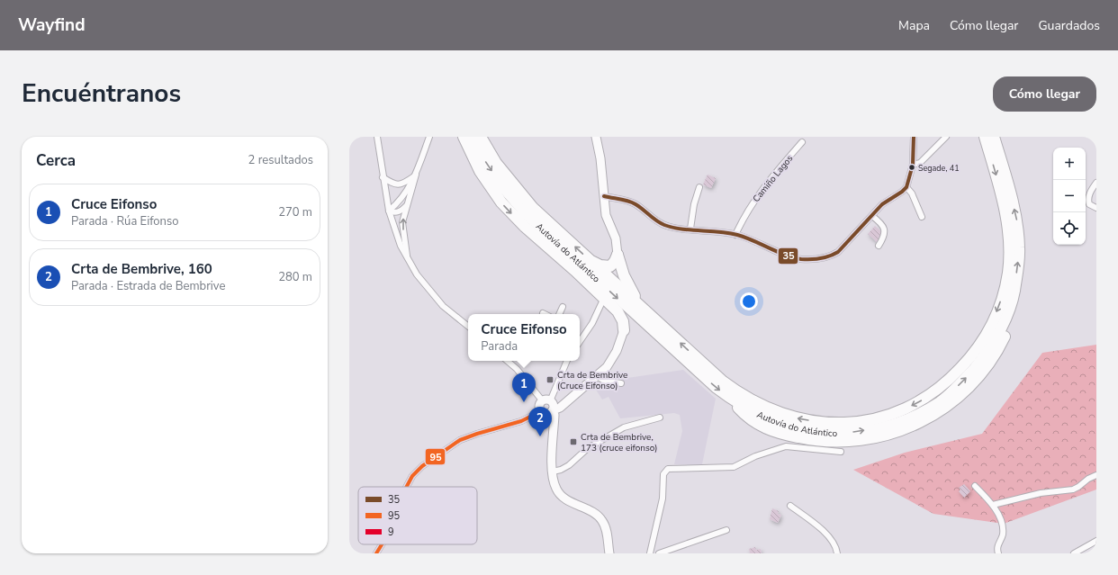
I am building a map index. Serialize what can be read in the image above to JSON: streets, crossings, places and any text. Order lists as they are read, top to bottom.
{
  "streets": {
    "highway": ["Autovía do Atlántico"],
    "street": ["Camiño Lagos"]
  },
  "places": {
    "other": ["Segade, 41"],
    "transit": ["Crta de Bembrive (Cruce Eifonso)", "Crta de Bembrive, 173 (cruce eifonso)"]
  },
  "lines": ["transit line 35", "transit line 95"],
  "legend": ["35", "95", "9"],
  "page": {
    "header": "Wayfind",
    "nav": ["Mapa", "Cómo llegar", "Guardados"],
    "title": "Encuéntranos",
    "buttons": "Cómo llegar",
    "heading": ["Cerca", "2 resultados"],
    "map_buttons": ["+", "−"],
    "list": [
      {
        "mark": "1",
        "name": "Cruce Eifonso",
        "note": "Parada · Rúa Eifonso",
        "value": "270 m"
      },
      {
        "mark": "2",
        "name": "Crta de Bembrive, 160",
        "note": "Parada · Estrada de Bembrive",
        "value": "280 m"
      }
    ],
    "popup": ["Cruce Eifonso", "Parada"],
    "pins": ["1", "2"]
  }
}
